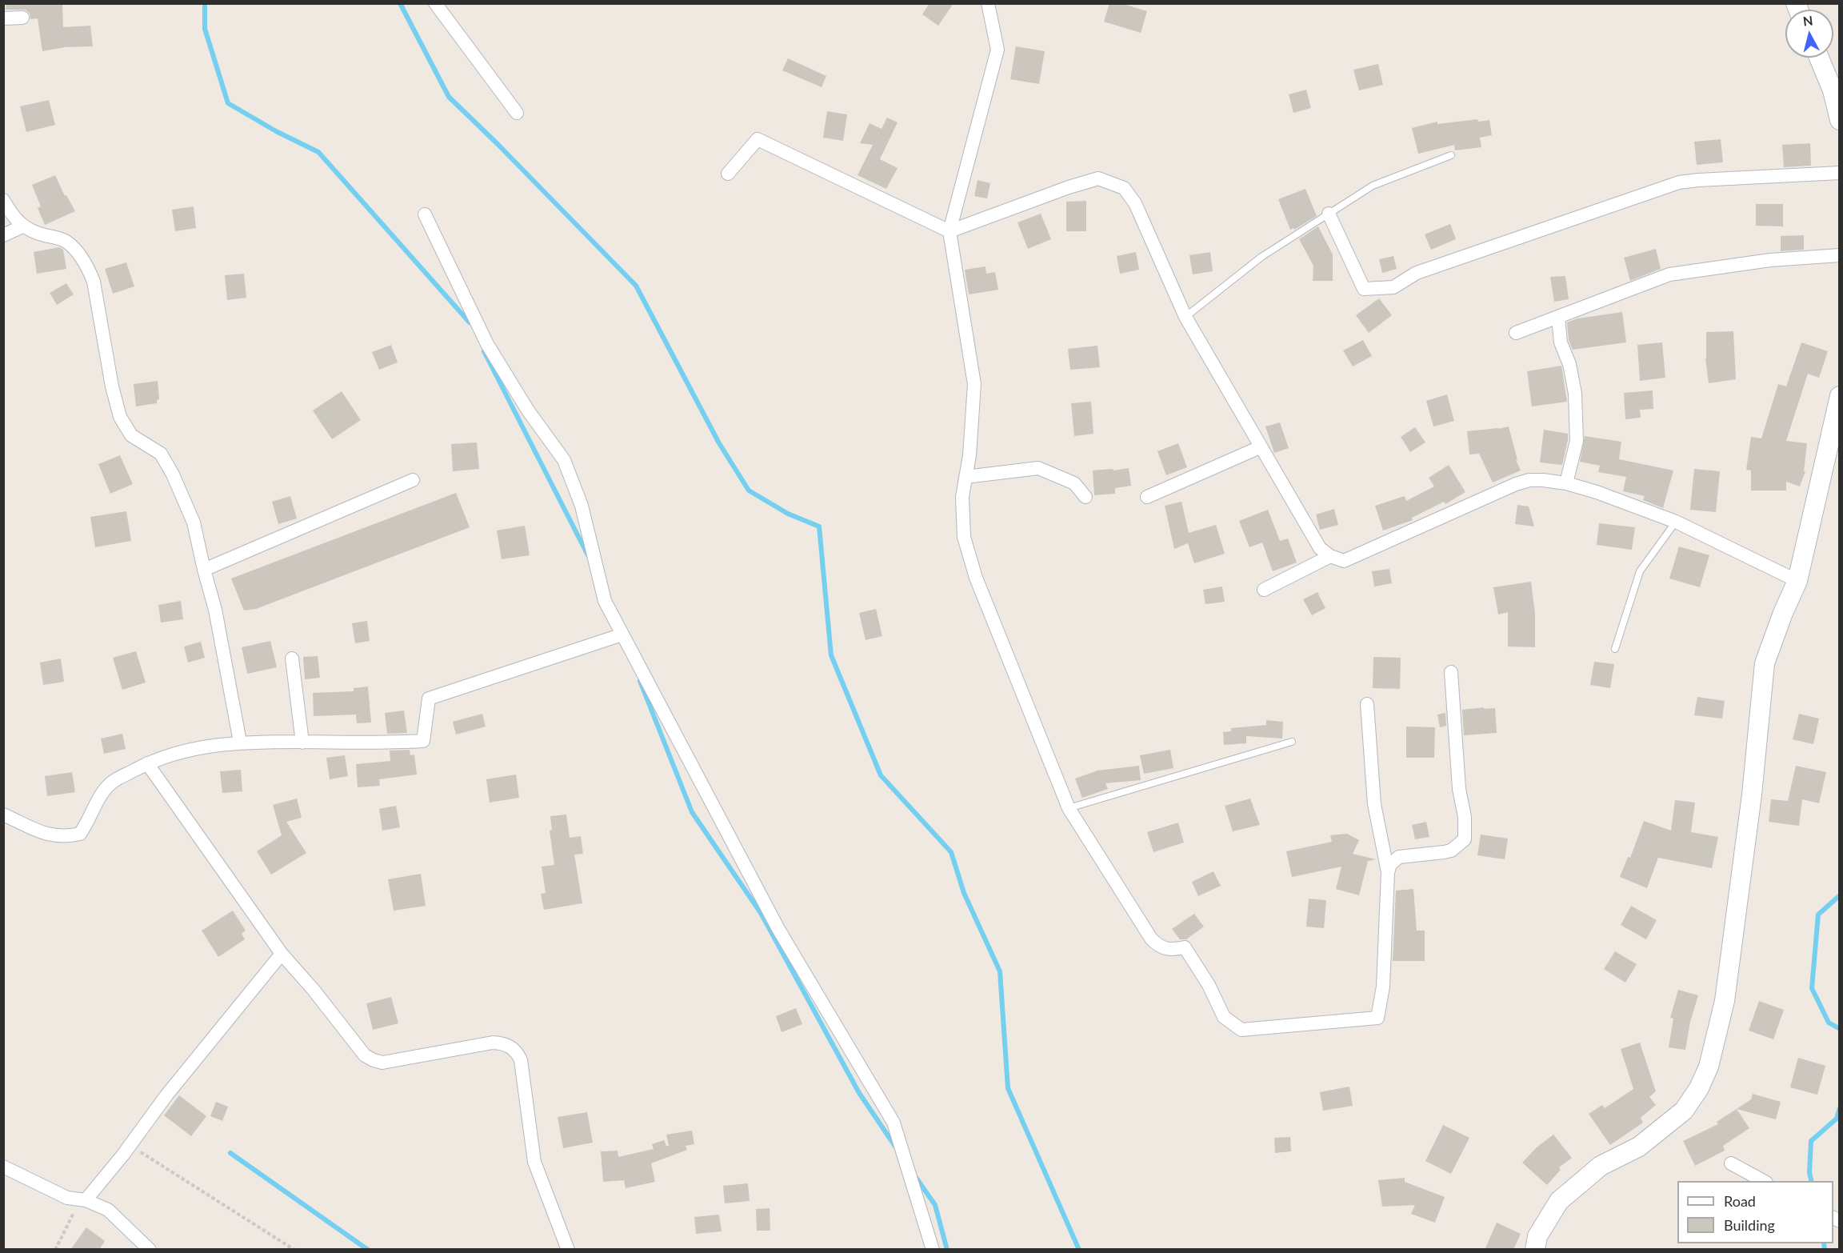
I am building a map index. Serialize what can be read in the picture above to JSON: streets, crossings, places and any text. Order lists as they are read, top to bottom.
{
  "legend": ["Road", "Building"],
  "north": "top"
}
